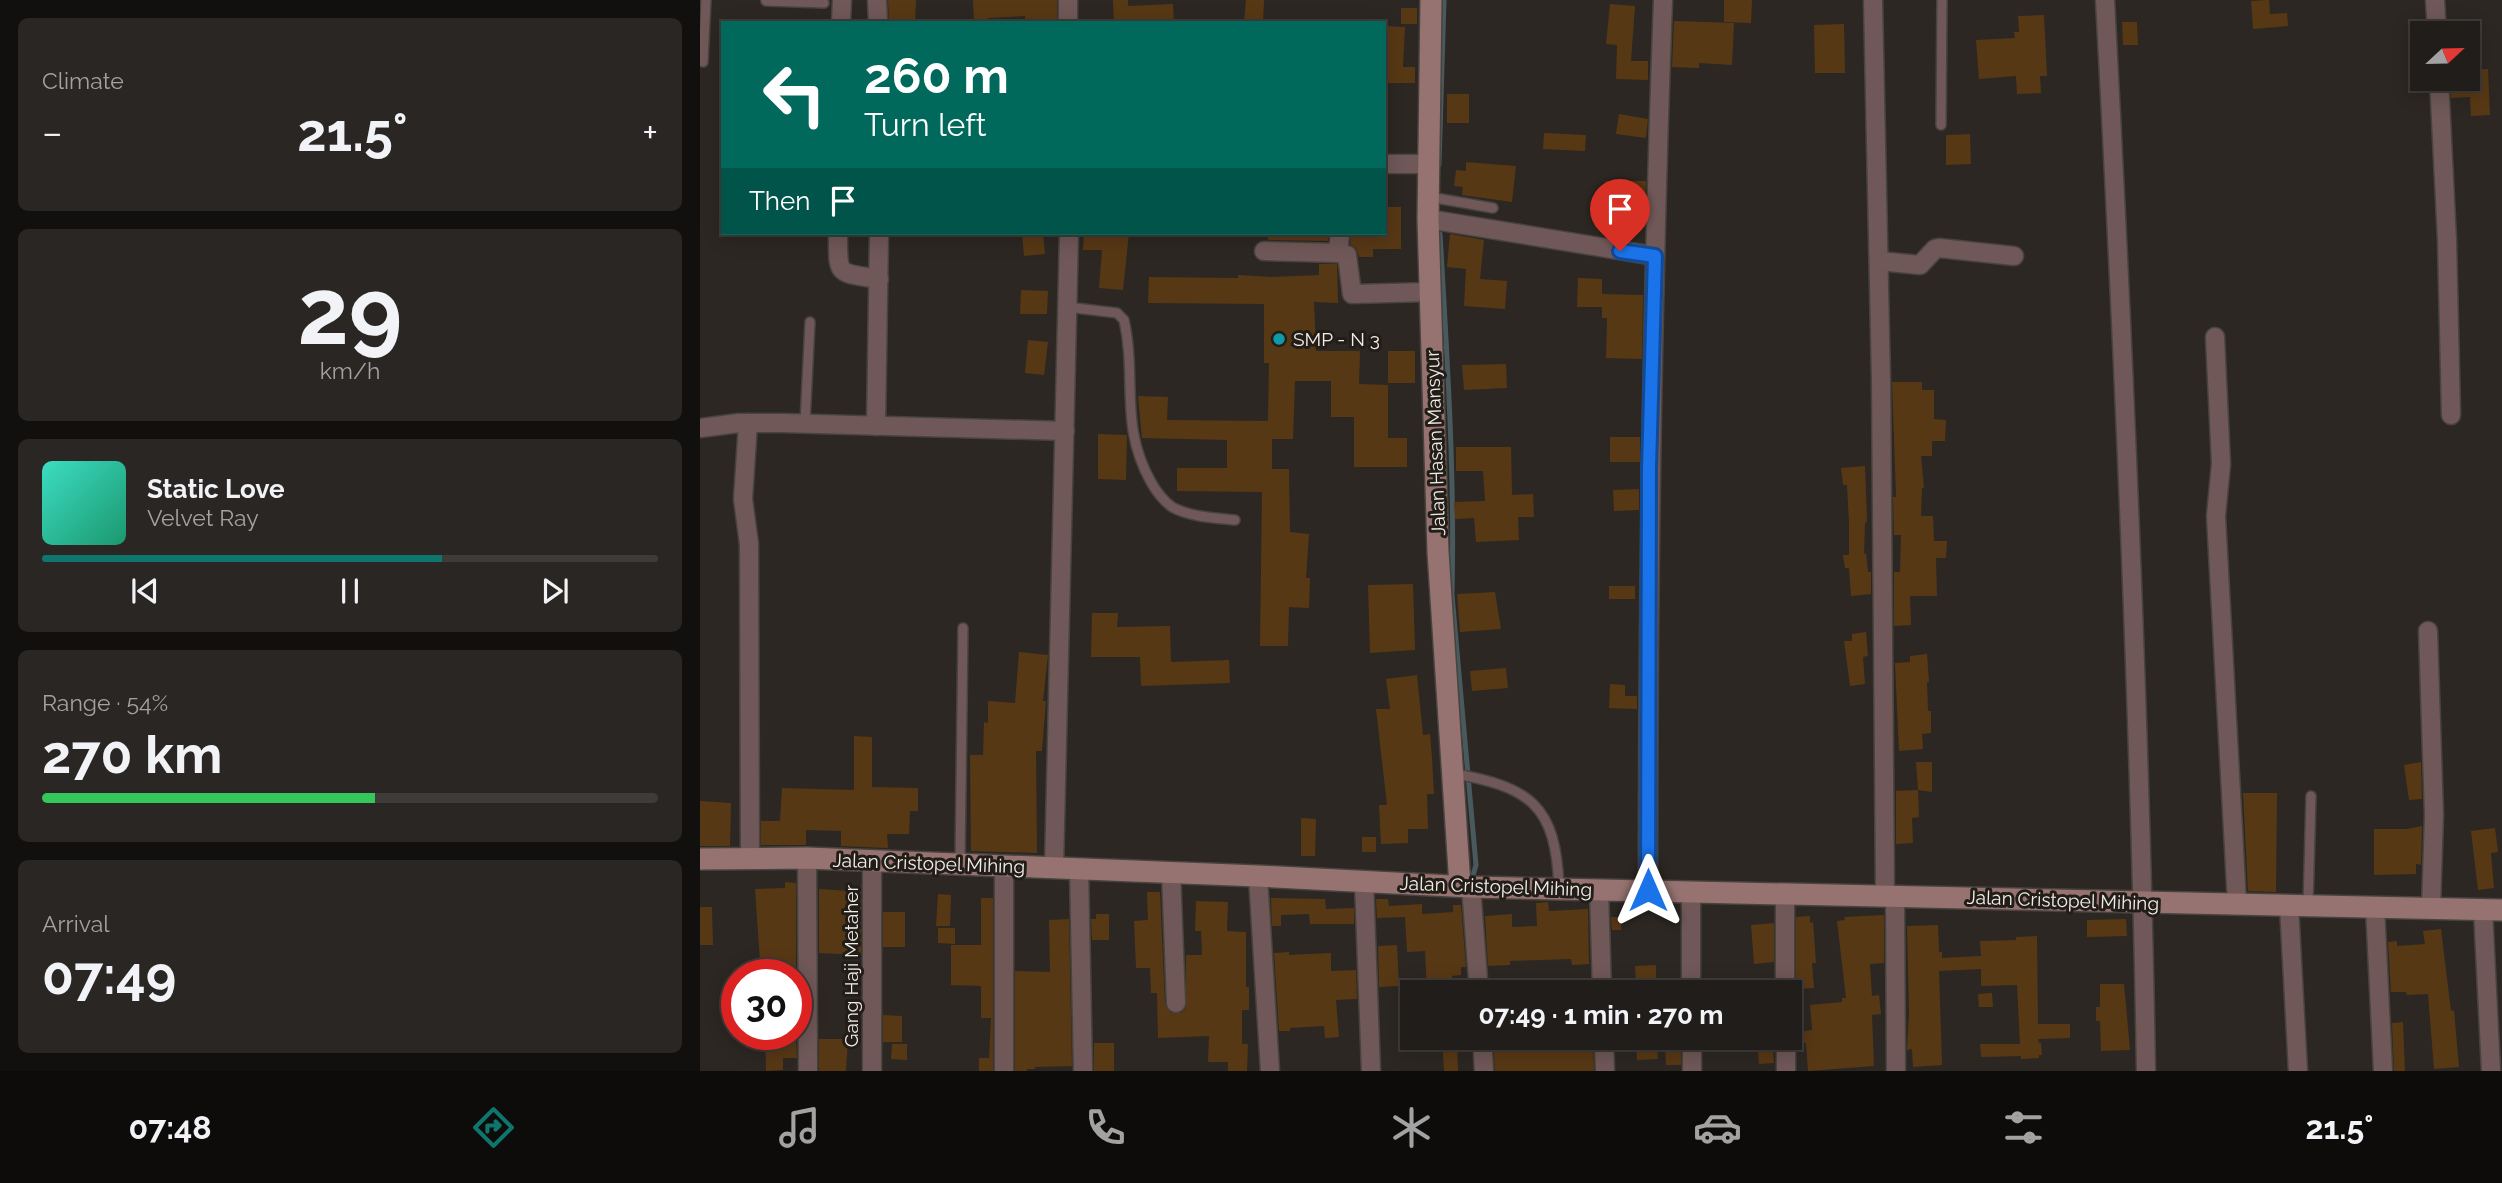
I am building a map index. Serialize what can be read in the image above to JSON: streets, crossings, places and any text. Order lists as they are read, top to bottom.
{
  "streets": {
    "street": ["Jalan Hasan Mansyur", "Jalan Cristopel Mihing", "Gang Haji Metaher"]
  },
  "crossings": [
    ["Jalan Hasan Mansyur", "Jalan Cristopel Mihing"],
    ["Jalan Cristopel Mihing", "Gang Haji Metaher"]
  ],
  "places": ["SMP - N 3"],
  "north": "right",
  "page": {
    "tile": [
      "Climate",
      ["29", "km/h"],
      ["Range · 54%", "270 km"],
      ["Arrival", "07:49"]
    ],
    "turn": ["260 m", "Turn left"],
    "heat": ["−", "21.5°", "+"],
    "then": "Then",
    "song": ["Static Love", "Velvet Ray"],
    "limit": "30",
    "trip": "07:49 · 1 min · 270 m",
    "tabs": ["07:48", "21.5°"]
  }
}
